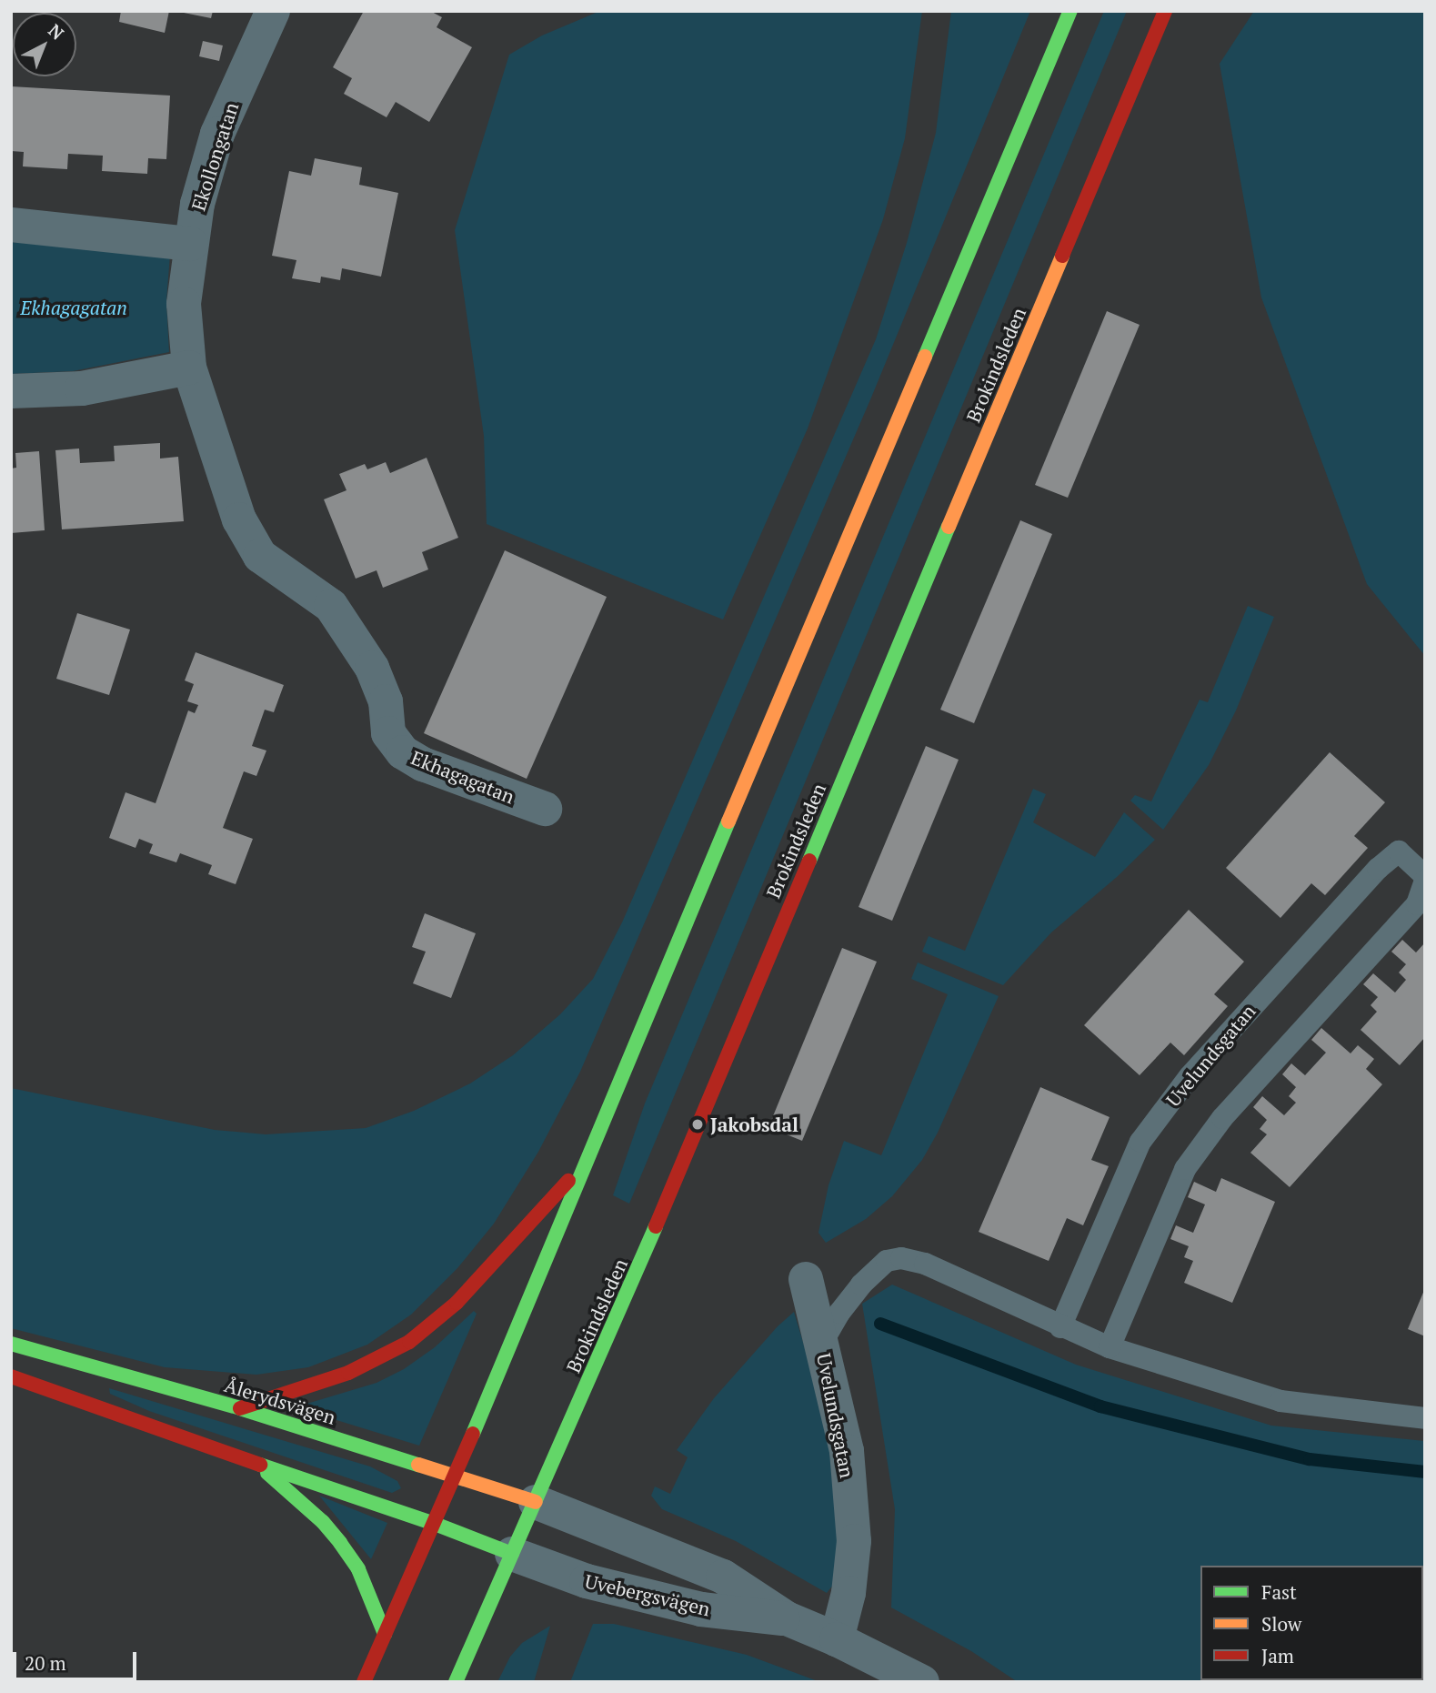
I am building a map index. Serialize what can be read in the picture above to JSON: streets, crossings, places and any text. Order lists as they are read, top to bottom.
{
  "streets": {
    "main road": ["Brokindsleden", "Ålerydsvägen"],
    "street": [
      "Ekollongatan",
      "Ekhagagatan",
      "Uvelundsgatan",
      "Uvebergsvägen"
    ]
  },
  "crossings": [
    ["Ekollongatan", "Ekhagagatan"],
    ["Brokindsleden", "Ålerydsvägen"],
    ["Brokindsleden", "Uvebergsvägen"],
    ["Uvelundsgatan", "Uvebergsvägen"],
    ["Ålerydsvägen", "Uvebergsvägen"]
  ],
  "parks": ["Ekhagagatan"],
  "places": ["Jakobsdal"],
  "legend": ["Fast", "Slow", "Jam"],
  "scale_bar": "20 m",
  "north": "top right"
}
